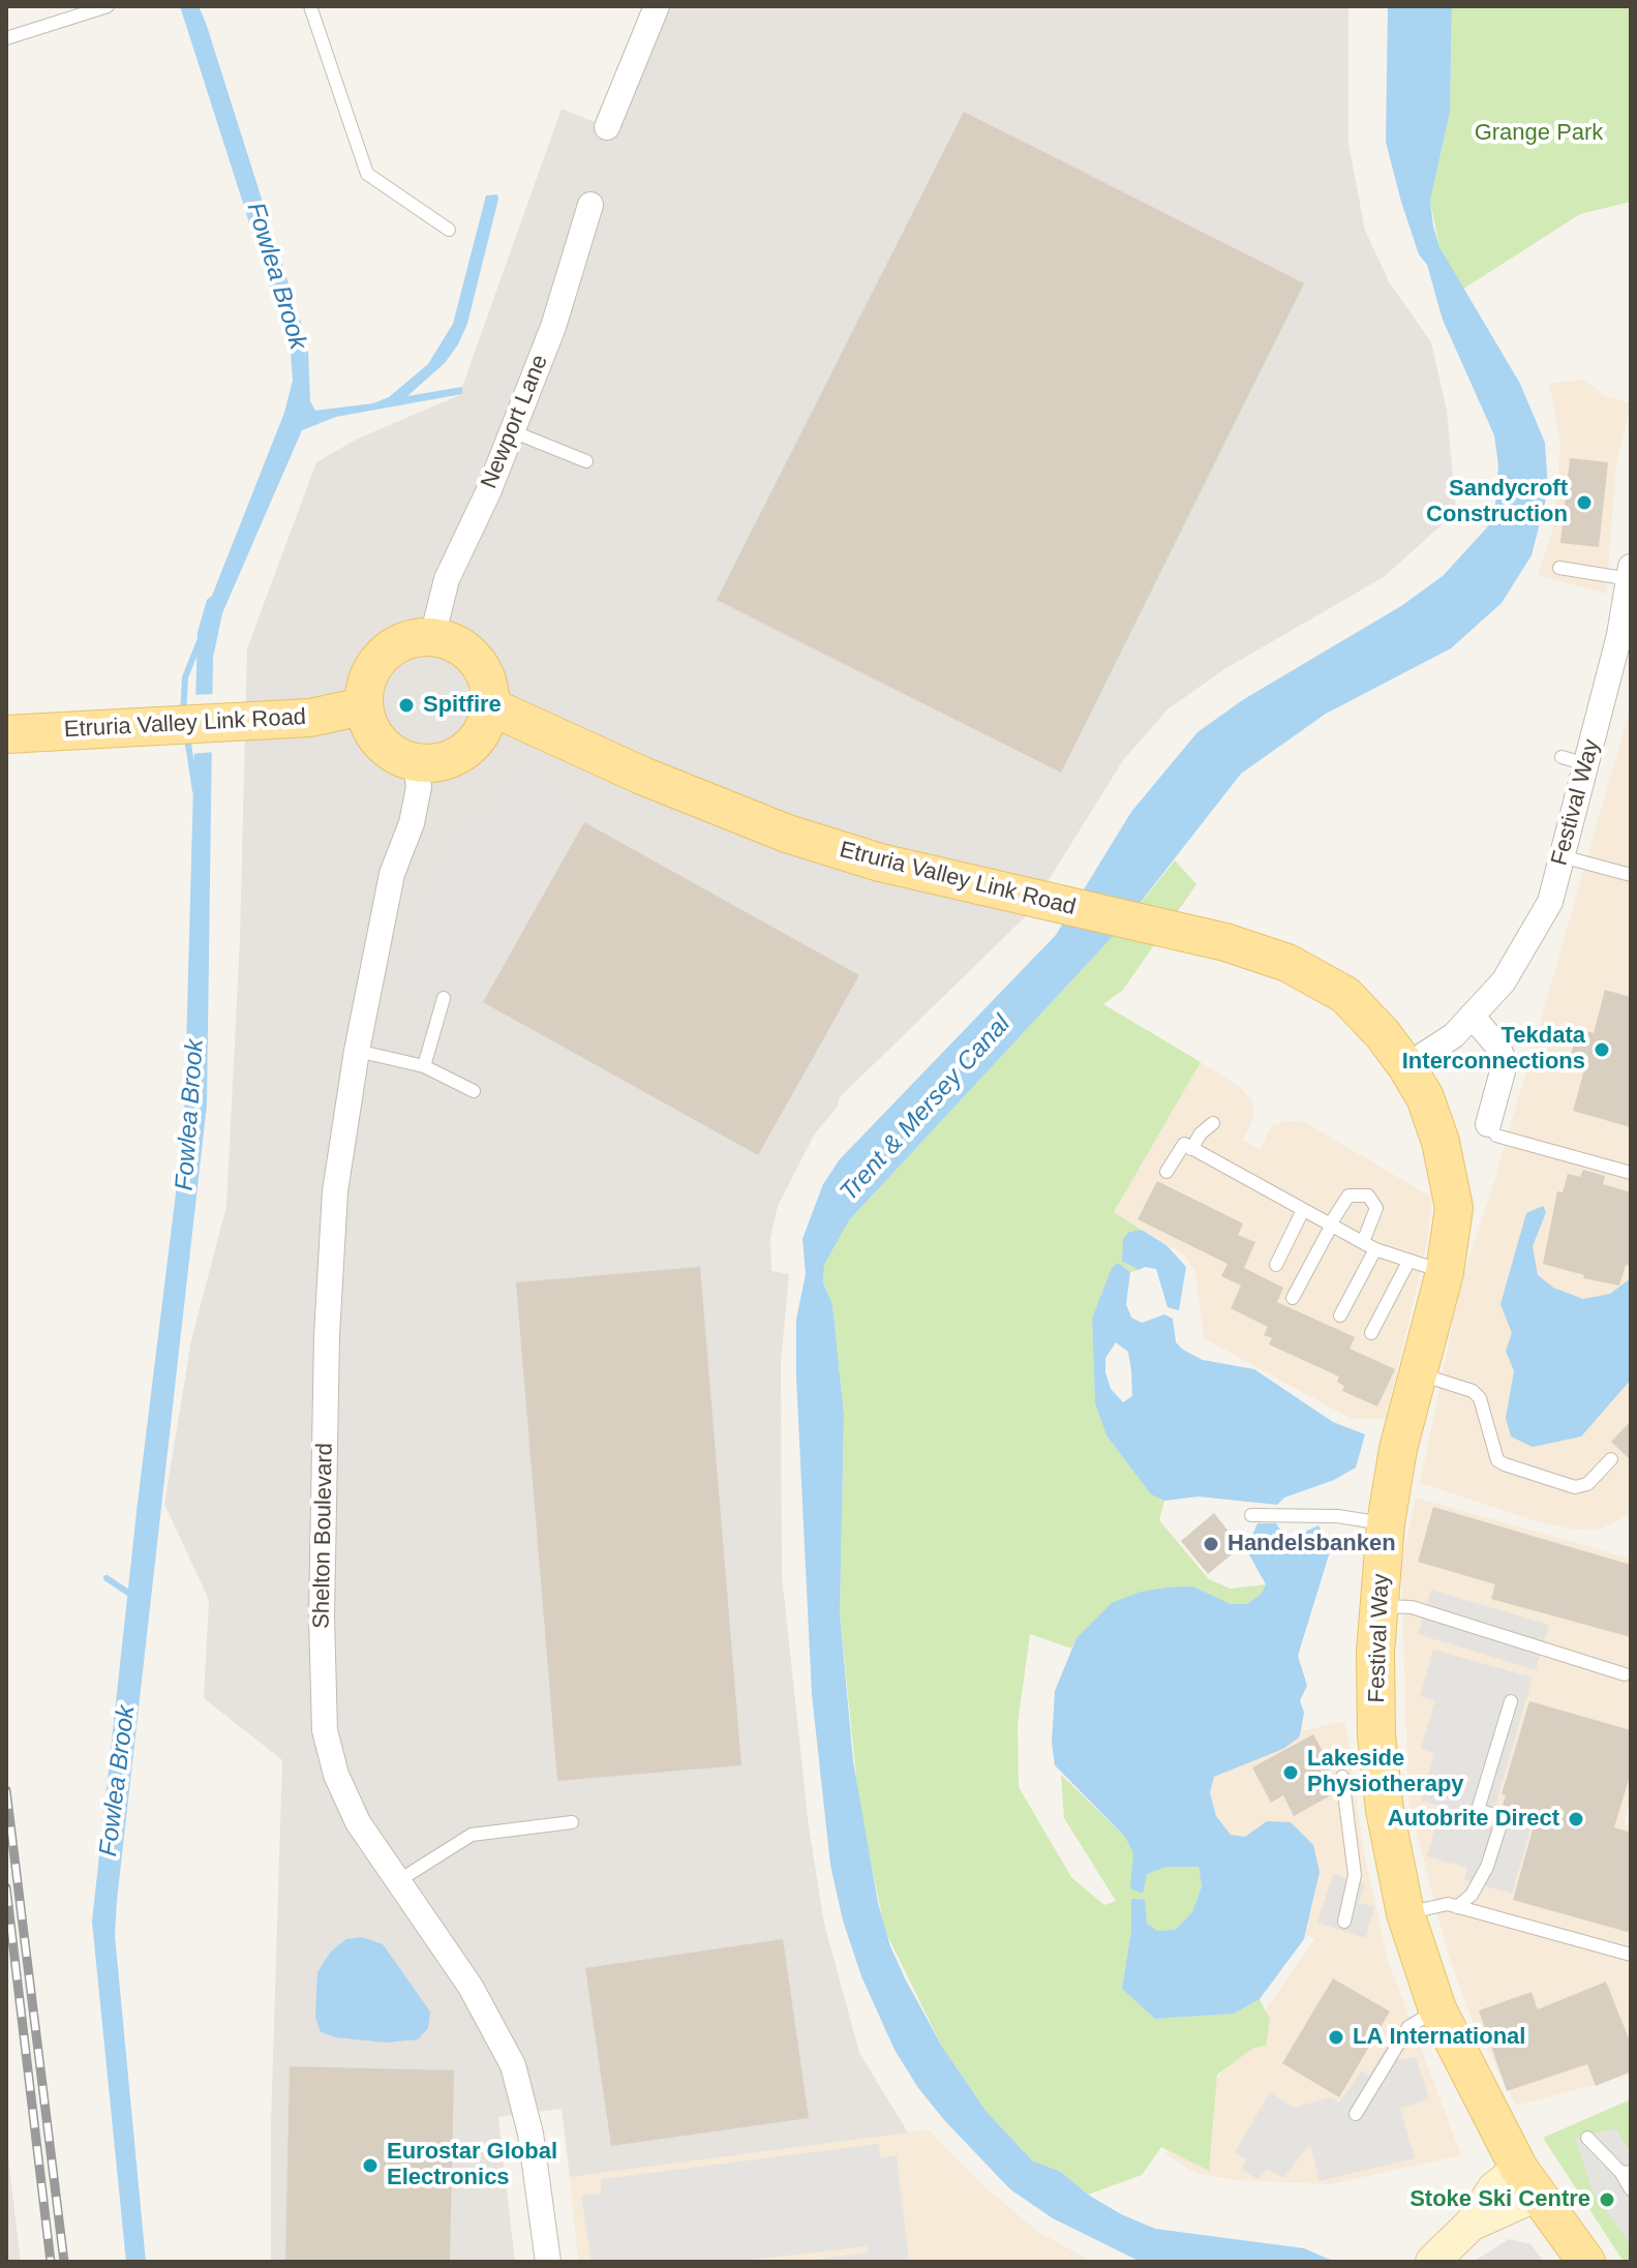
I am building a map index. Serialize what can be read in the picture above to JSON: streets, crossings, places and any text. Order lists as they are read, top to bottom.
{
  "streets": {
    "main road": ["Etruria Valley Link Road", "Festival Way"],
    "street": ["Newport Lane", "Shelton Boulevard"]
  },
  "crossings": [
    ["Newport Lane", "Etruria Valley Link Road"],
    ["Newport Lane", "Shelton Boulevard"],
    ["Etruria Valley Link Road", "Festival Way"],
    ["Etruria Valley Link Road", "Shelton Boulevard"]
  ],
  "water": ["Fowlea Brook", "Trent & Mersey Canal"],
  "parks": ["Grange Park"],
  "places": [
    "Sandycroft Construction",
    "Spitfire",
    "Tekdata Interconnections",
    "Handelsbanken",
    "Lakeside Physiotherapy",
    "Autobrite Direct",
    "LA International",
    "Eurostar Global Electronics",
    "Stoke Ski Centre"
  ]
}
